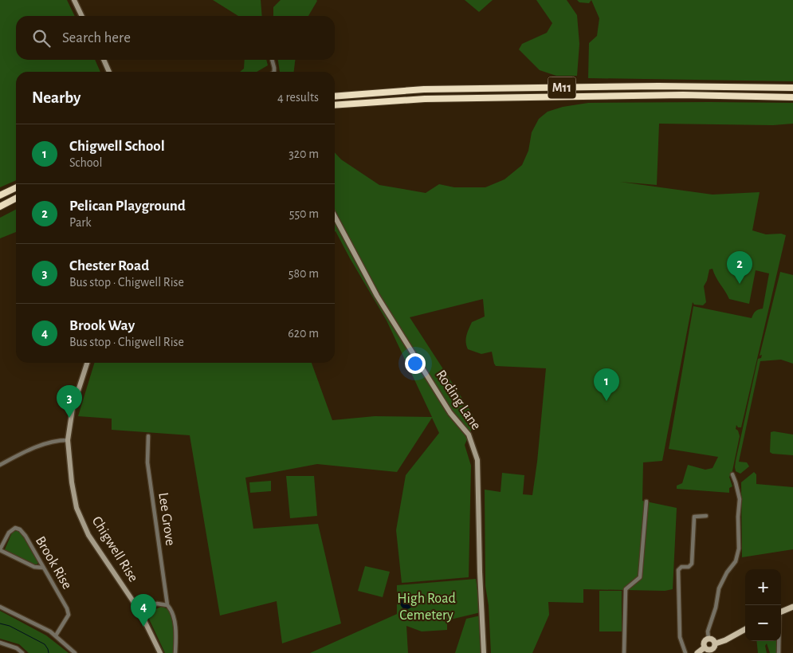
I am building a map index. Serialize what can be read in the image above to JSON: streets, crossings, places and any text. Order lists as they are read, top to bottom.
{
  "streets": {
    "highway": ["M11"],
    "street": [
      "Roding Lane",
      "Lee Grove",
      "Chigwell Rise",
      "Brook Rise"
    ]
  },
  "parks": ["High Road Cemetery"],
  "page": {
    "search": "Search here",
    "heading": ["Nearby", "4 results"],
    "list": [
      {
        "mark": "1",
        "name": "Chigwell School",
        "note": "School",
        "value": "320 m"
      },
      {
        "mark": "2",
        "name": "Pelican Playground",
        "note": "Park",
        "value": "550 m"
      },
      {
        "mark": "3",
        "name": "Chester Road",
        "note": "Bus stop · Chigwell Rise",
        "value": "580 m"
      },
      {
        "mark": "4",
        "name": "Brook Way",
        "note": "Bus stop · Chigwell Rise",
        "value": "620 m"
      }
    ],
    "pins": [
      "2",
      "1",
      "3",
      "4"
    ],
    "map_buttons": ["+", "−"]
  }
}
